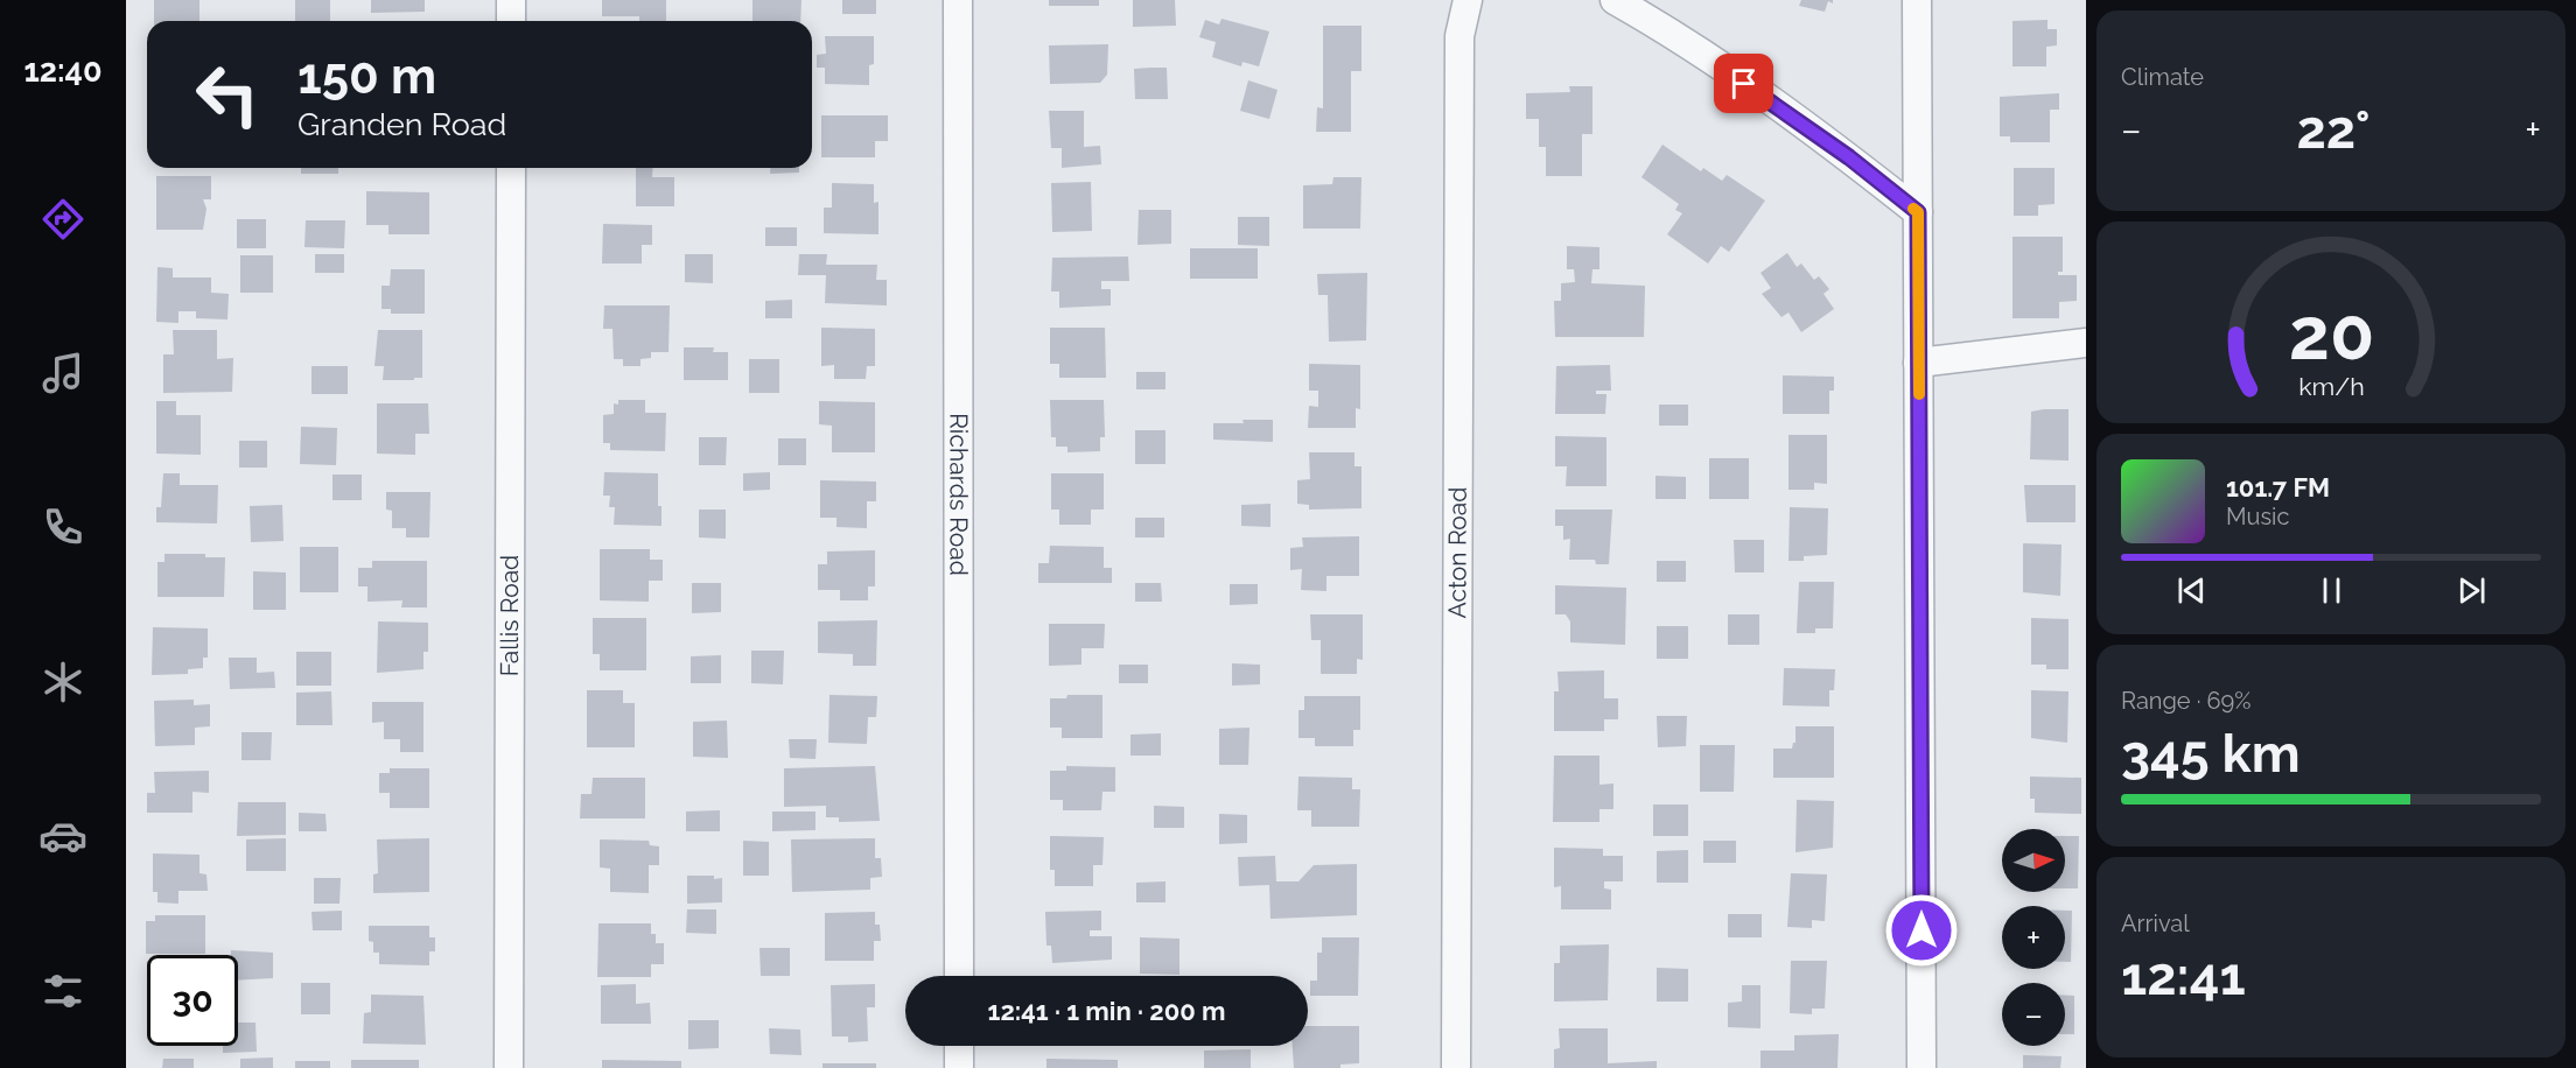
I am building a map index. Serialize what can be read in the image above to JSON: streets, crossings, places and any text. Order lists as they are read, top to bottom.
{
  "streets": {
    "street": ["Richards Road", "Acton Road", "Fallis Road"]
  },
  "north": "right",
  "page": {
    "tabs": "12:40",
    "tile": [
      "Climate",
      ["Range · 69%", "345 km"],
      ["Arrival", "12:41"]
    ],
    "turn": ["150 m", "Granden Road"],
    "heat": ["−", "22°", "+"],
    "song": ["101.7 FM", "Music"],
    "map_buttons": ["+", "−"],
    "limit": "30",
    "trip": "12:41 · 1 min · 200 m",
    "gauge": ["20", "km/h"]
  }
}
